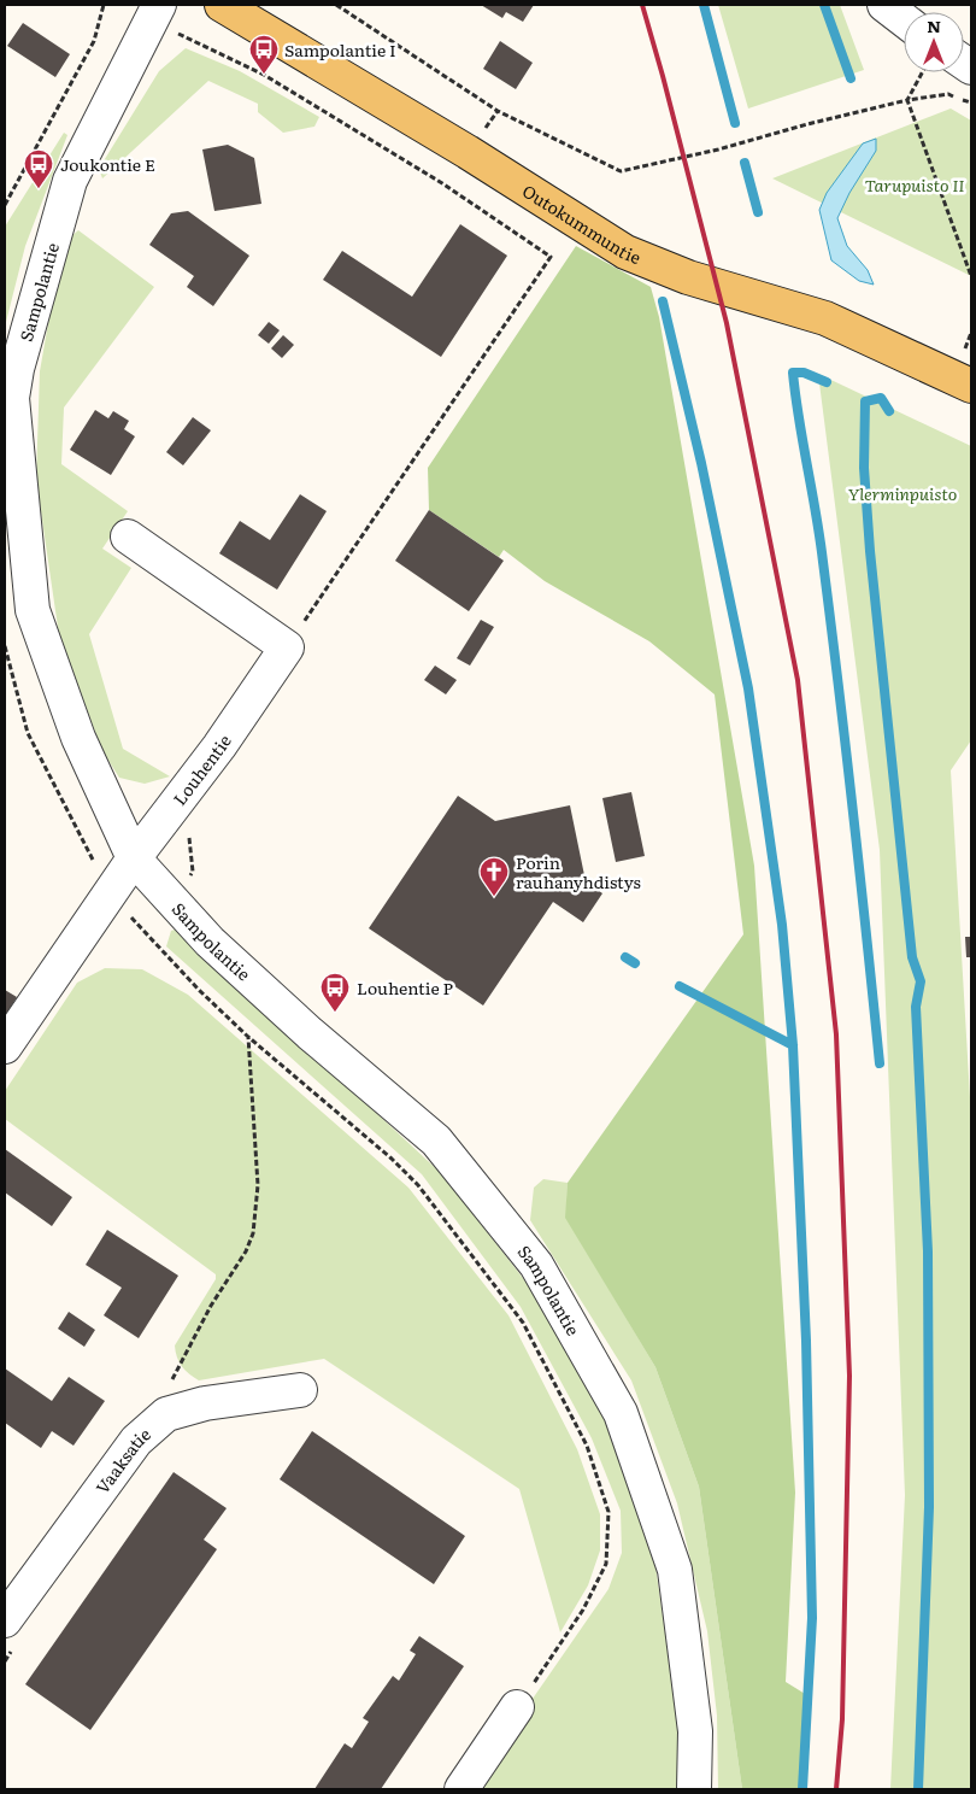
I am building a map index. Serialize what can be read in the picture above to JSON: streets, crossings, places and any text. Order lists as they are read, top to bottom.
{
  "streets": {
    "main road": ["Outokummuntie"],
    "street": ["Sampolantie", "Louhentie", "Vaaksatie"]
  },
  "crossings": [
    ["Sampolantie", "Louhentie"]
  ],
  "parks": ["Tarupuisto II", "Ylerminpuisto"],
  "places": {
    "bus stop": ["Sampolantie I", "Joukontie E", "Louhentie P"],
    "church": ["Porin rauhanyhdistys"]
  },
  "north": "top"
}
